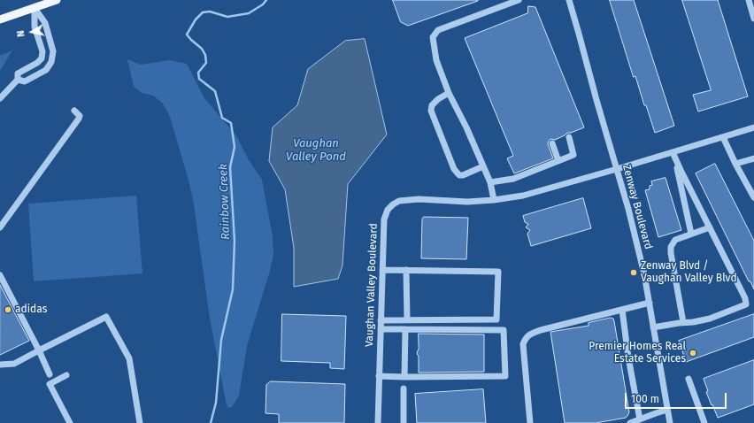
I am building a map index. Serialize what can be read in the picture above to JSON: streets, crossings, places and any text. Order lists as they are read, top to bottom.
{
  "streets": {
    "street": ["Zenway Boulevard", "Vaughan Valley Boulevard"]
  },
  "crossings": [
    ["Zenway Boulevard", "Vaughan Valley Boulevard"]
  ],
  "water": ["Vaughan Valley Pond", "Rainbow Creek"],
  "places": ["Zenway Blvd / Vaughan Valley Blvd", "adidas", "Premier Homes Real Estate Services"],
  "scale_bar": "100 m",
  "north": "left"
}
